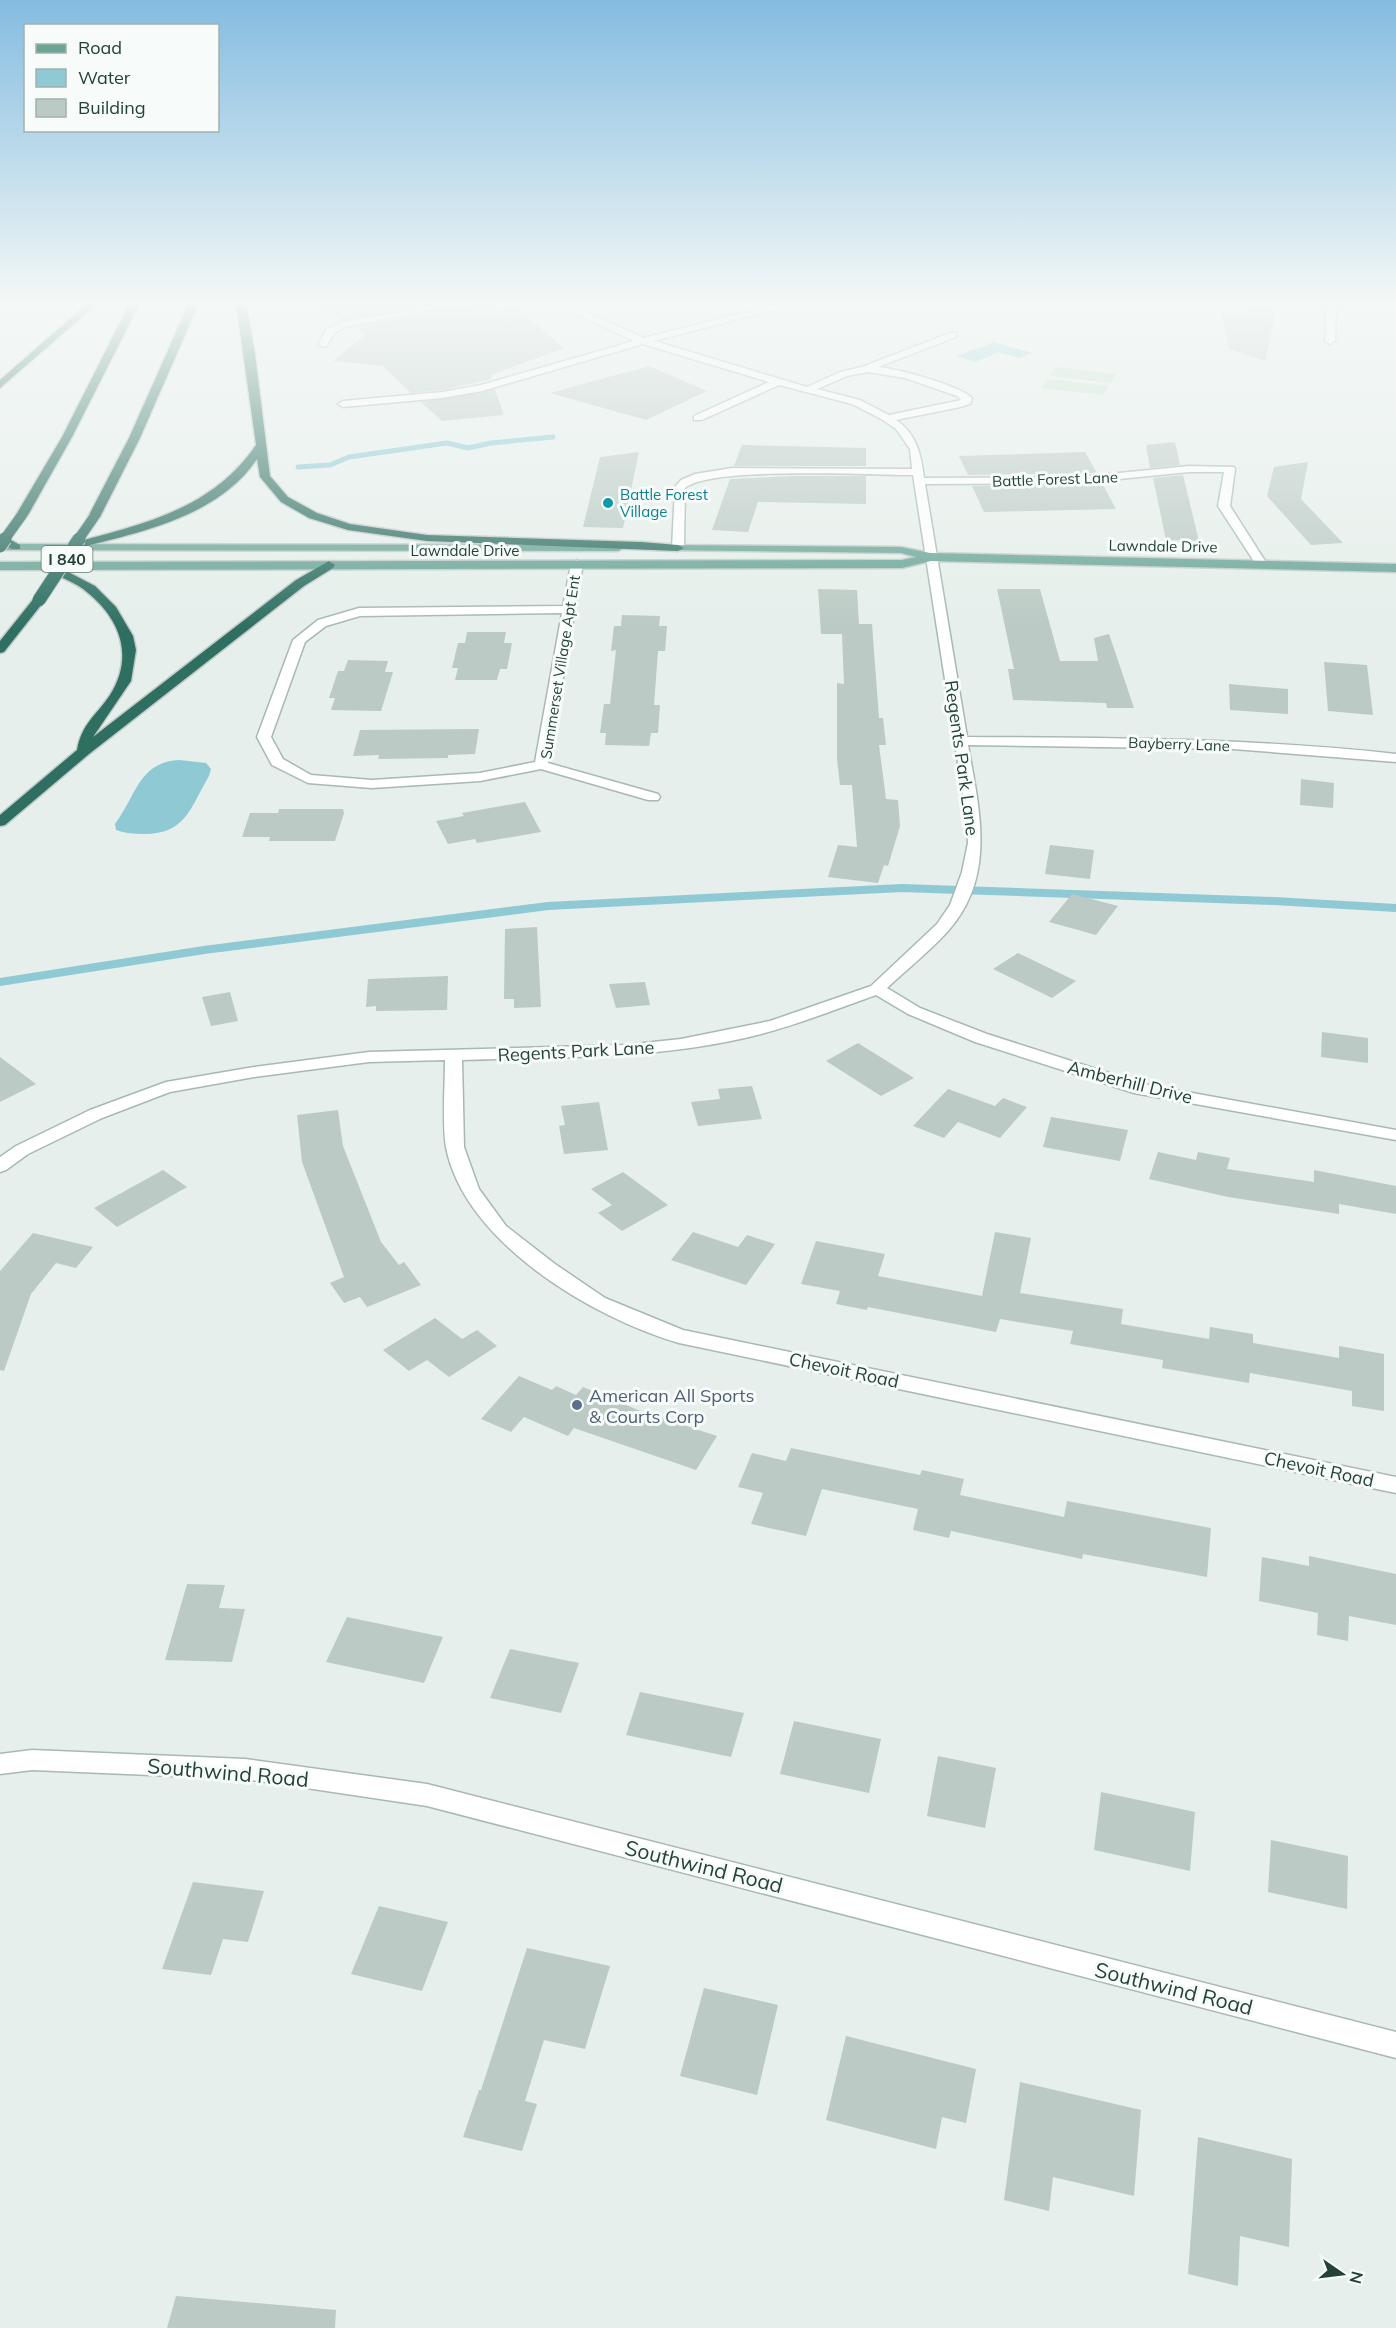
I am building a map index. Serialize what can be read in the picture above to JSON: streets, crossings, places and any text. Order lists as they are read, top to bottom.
{
  "streets": {
    "highway": ["I 840"],
    "main road": ["Lawndale Drive"],
    "street": [
      "Battle Forest Lane",
      "Summerset Village Apt Ent",
      "Bayberry Lane",
      "Regents Park Lane",
      "Amberhill Drive",
      "Chevoit Road",
      "Southwind Road"
    ]
  },
  "crossings": [
    ["Battle Forest Lane", "Lawndale Drive"],
    ["Battle Forest Lane", "Regents Park Lane"],
    ["Lawndale Drive", "Summerset Village Apt Ent"],
    ["Lawndale Drive", "Regents Park Lane"],
    ["Bayberry Lane", "Regents Park Lane"],
    ["Regents Park Lane", "Amberhill Drive"],
    ["Regents Park Lane", "Chevoit Road"]
  ],
  "places": ["Battle Forest Village", "American All Sports & Courts Corp"],
  "legend": ["Road", "Water", "Building"],
  "north": "right"
}
